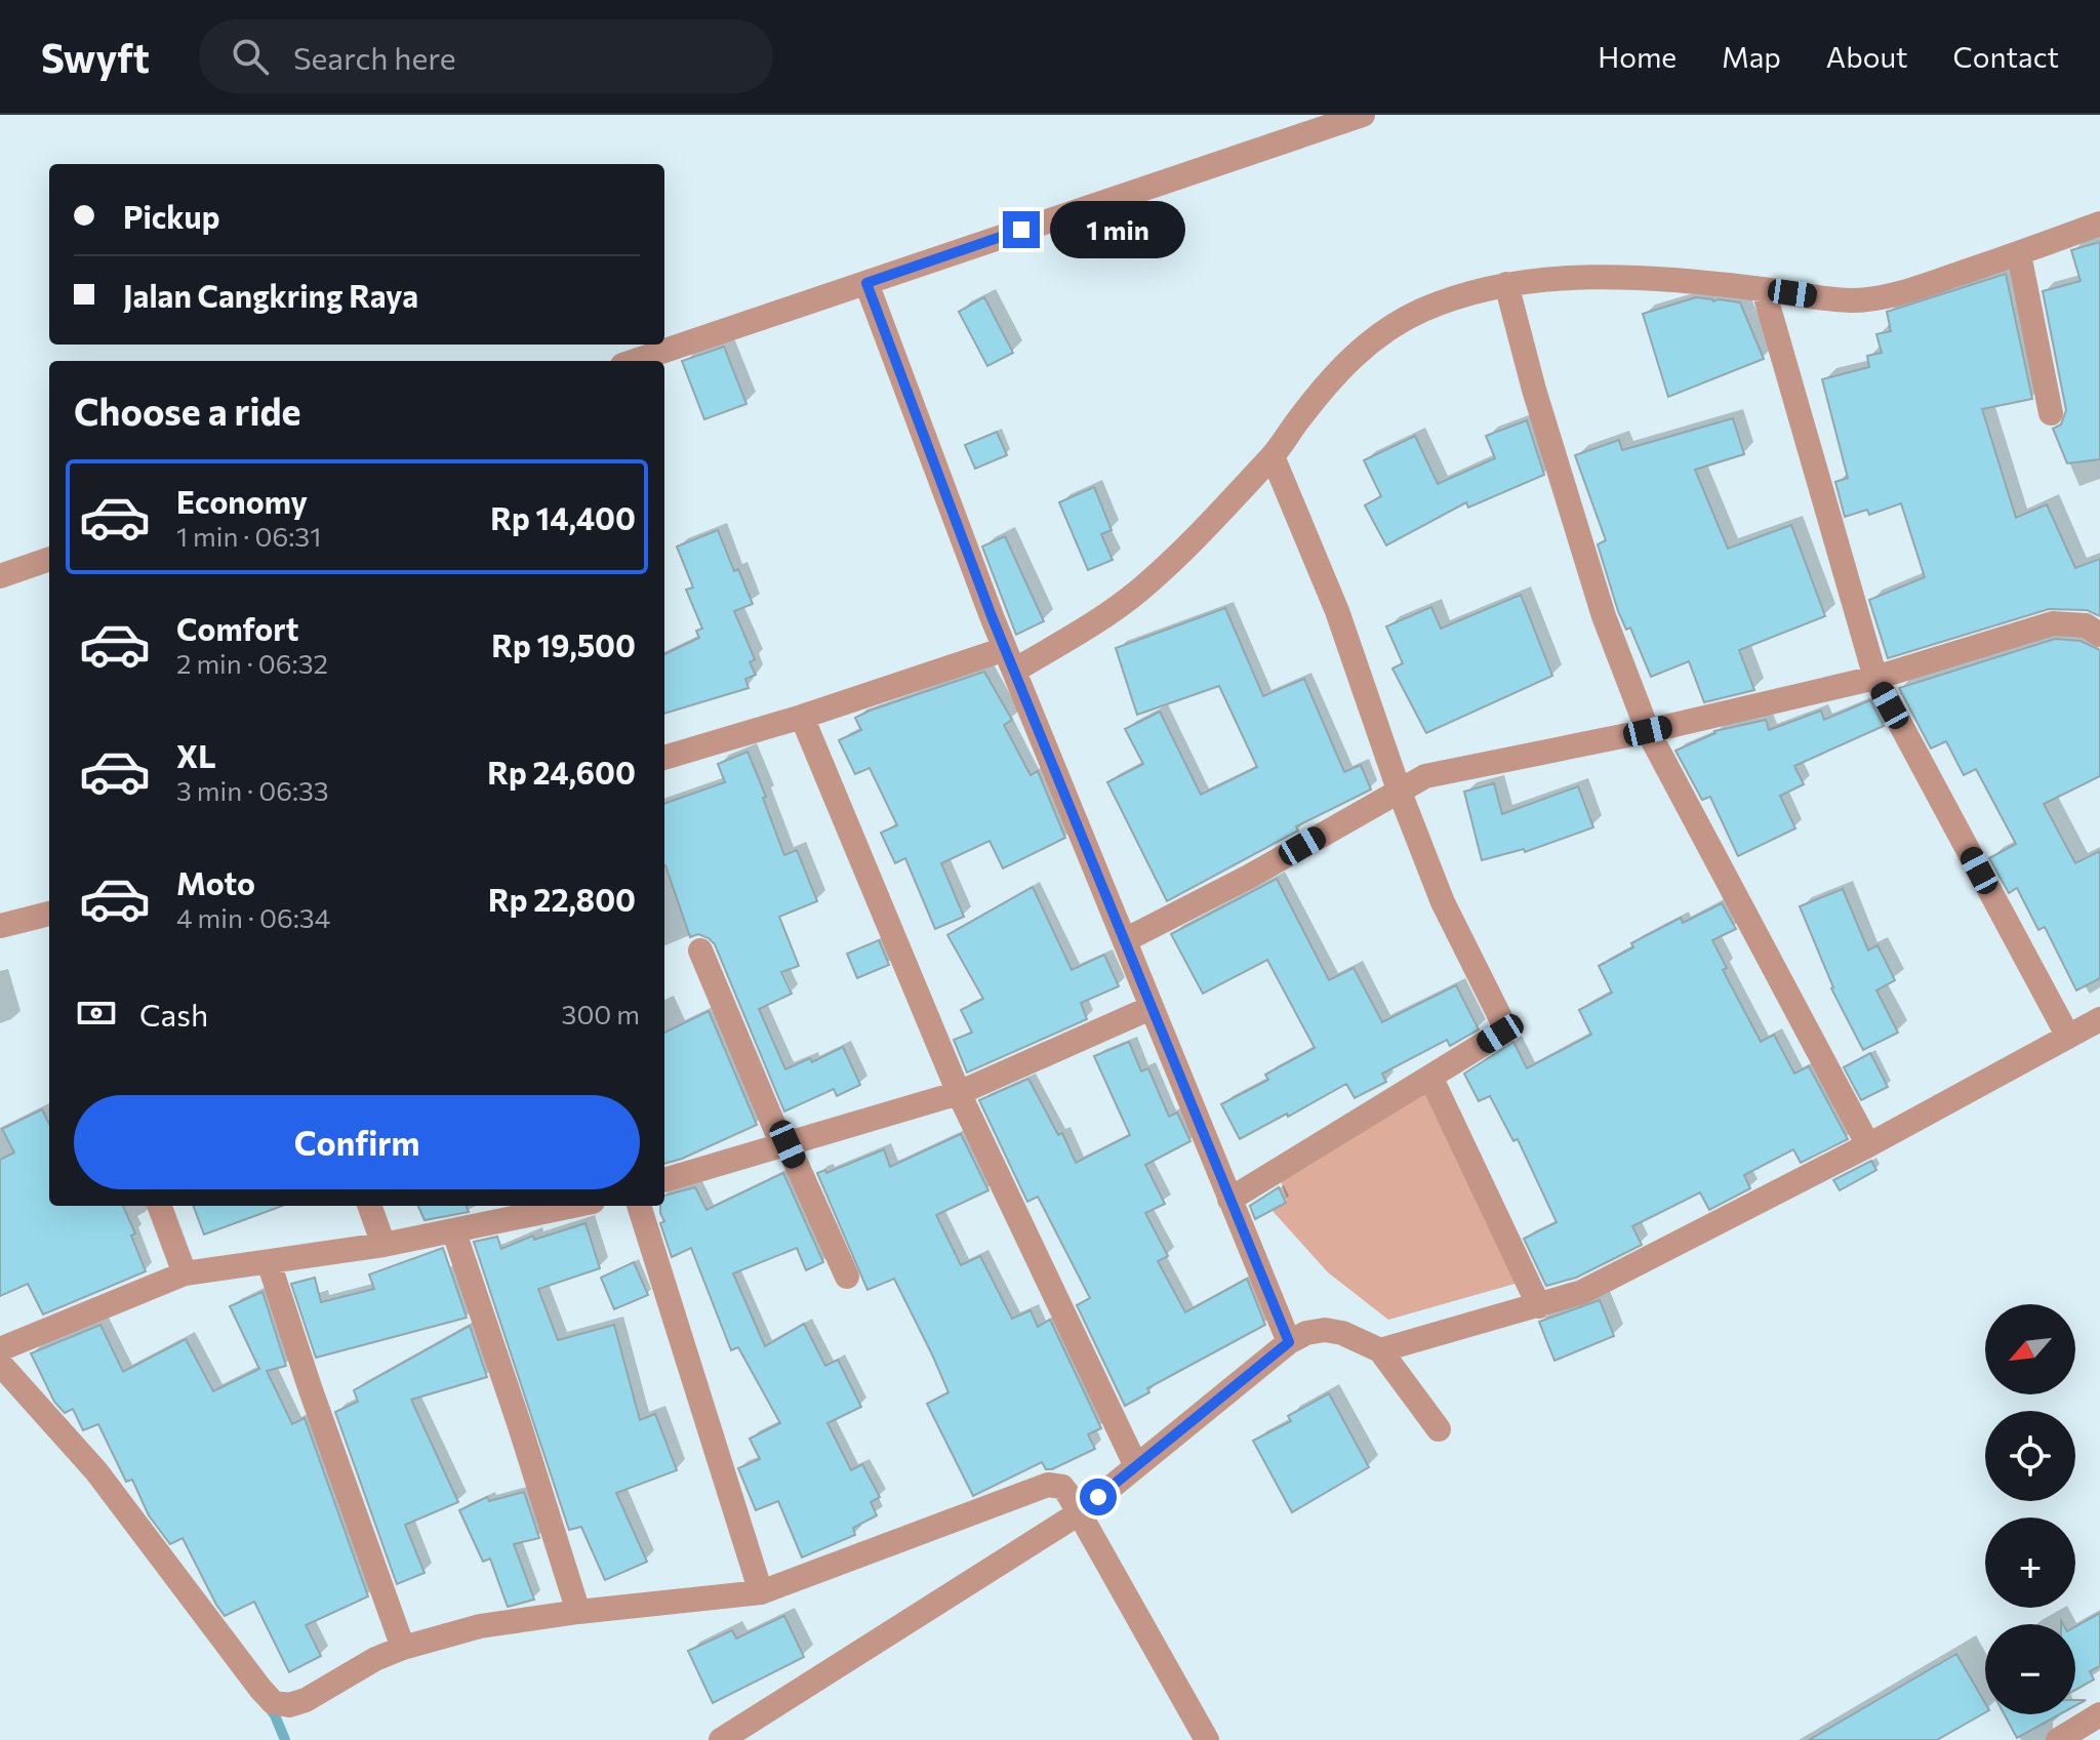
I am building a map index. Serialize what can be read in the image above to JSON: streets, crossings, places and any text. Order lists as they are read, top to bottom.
{
  "north": "bottom left",
  "page": {
    "header": "Swyft",
    "search": "Search here",
    "nav": [
      "Home",
      "Map",
      "About",
      "Contact"
    ],
    "banner": ["Pickup", "Jalan Cangkring Raya"],
    "bubble": "1 min",
    "heading": "Choose a ride",
    "list": [
      {
        "name": "Economy",
        "note": "1 min · 06:31",
        "value": "Rp 14,400"
      },
      {
        "name": "Comfort",
        "note": "2 min · 06:32",
        "value": "Rp 19,500"
      },
      {
        "name": "XL",
        "note": "3 min · 06:33",
        "value": "Rp 24,600"
      },
      {
        "name": "Moto",
        "note": "4 min · 06:34",
        "value": "Rp 22,800"
      }
    ],
    "pay": ["Cash", "300 m"],
    "buttons": "Confirm",
    "map_buttons": ["+", "−"]
  }
}
